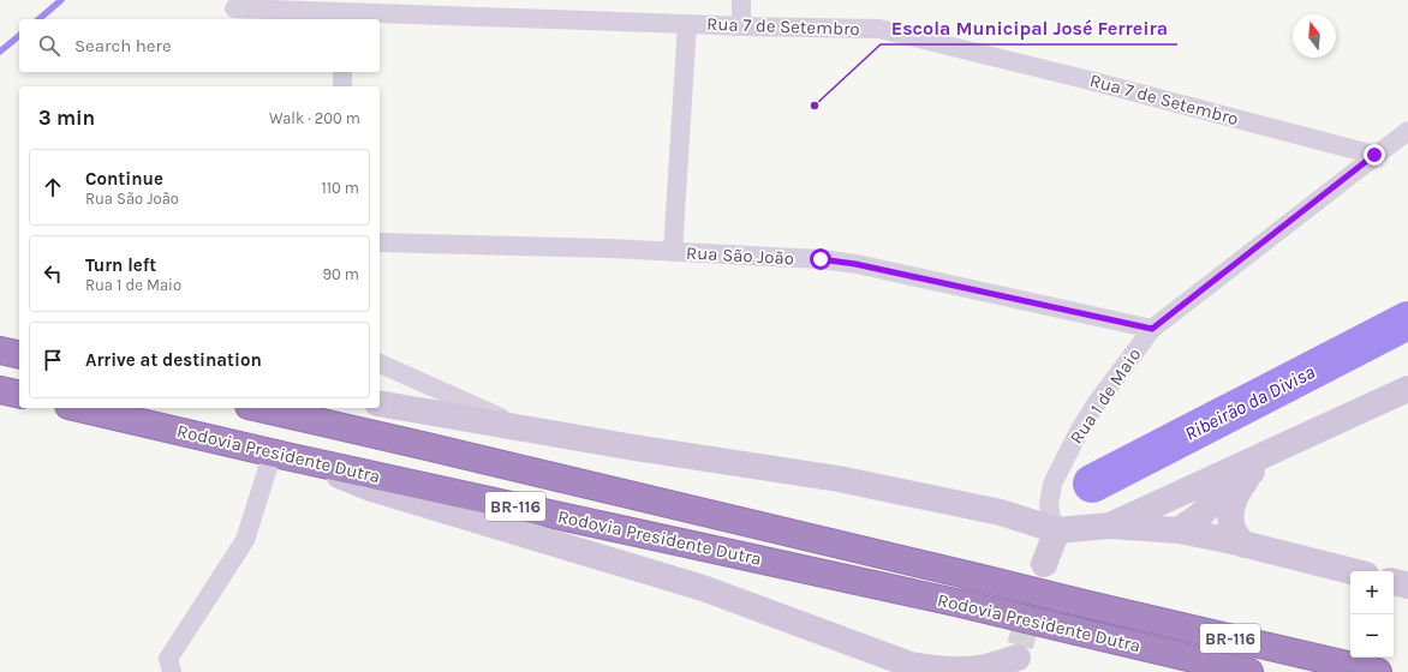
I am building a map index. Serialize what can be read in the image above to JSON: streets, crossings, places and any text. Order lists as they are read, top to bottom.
{
  "streets": {
    "highway": ["Rodovia Presidente Dutra", "BR-116"],
    "street": ["Rua 7 de Setembro", "Rua São João", "Rua 1 de Maio"]
  },
  "crossings": [
    ["Rua 7 de Setembro", "Rua 1 de Maio"],
    ["Rua São João", "Rua 1 de Maio"]
  ],
  "water": ["Ribeirão da Divisa"],
  "places": ["Escola Municipal José Ferreira"],
  "north": "top",
  "page": {
    "search": "Search here",
    "heading": ["3 min", "Walk · 200 m"],
    "list": [
      ["Continue", "Rua São João", "110 m"],
      ["Turn left", "Rua 1 de Maio", "90 m"],
      "Arrive at destination"
    ],
    "map_buttons": ["+", "−"]
  }
}
